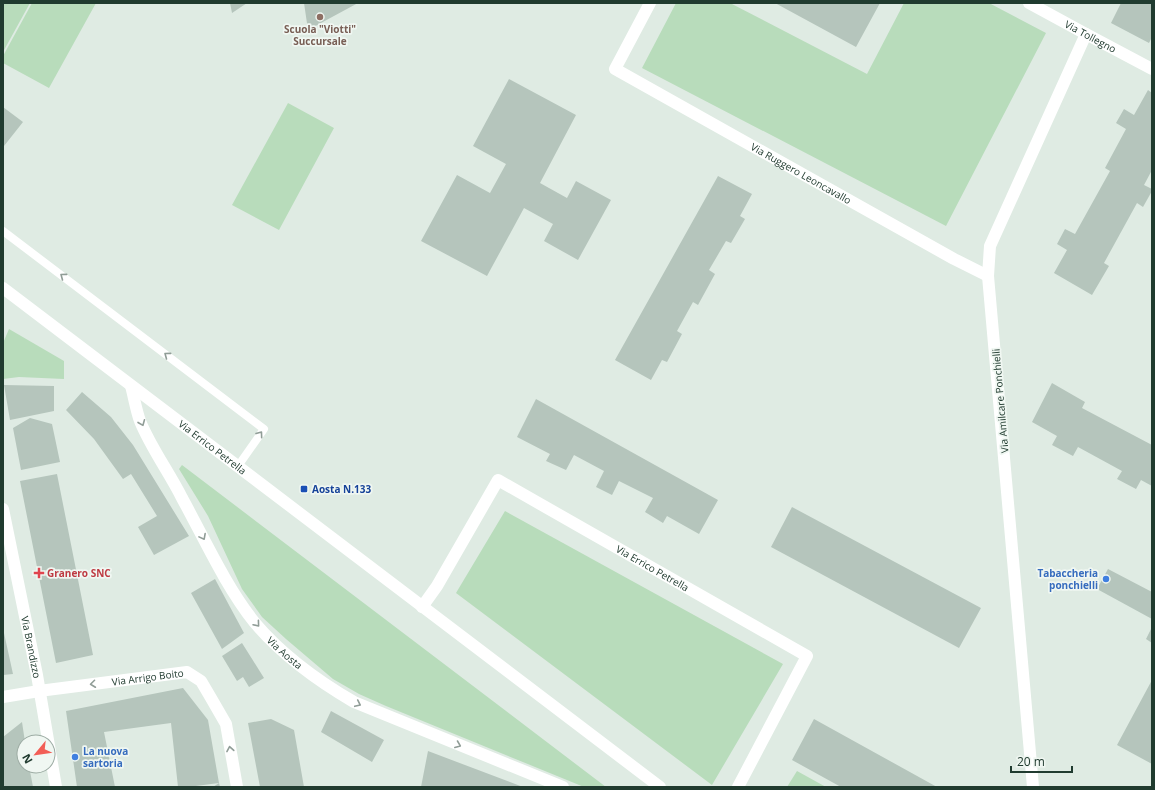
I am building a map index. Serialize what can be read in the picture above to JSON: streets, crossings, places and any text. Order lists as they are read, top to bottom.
{
  "streets": {
    "street": [
      "Via Tollegno",
      "Via Ruggero Leoncavallo",
      "Via Amilcare Ponchielli",
      "Via Errico Petrella",
      "Via Brandizzo",
      "Via Aosta",
      "Via Arrigo Boito"
    ]
  },
  "crossings": [
    ["Via Tollegno", "Via Amilcare Ponchielli"],
    ["Via Ruggero Leoncavallo", "Via Amilcare Ponchielli"],
    ["Via Errico Petrella", "Via Aosta"],
    ["Via Brandizzo", "Via Arrigo Boito"]
  ],
  "one_way": ["Via Aosta"],
  "places": {
    "other": ["Scuola \"Viotti\" Succursale", "Tabaccheria ponchielli", "La nuova sartoria"],
    "transit": ["Aosta N.133"],
    "health": ["Granero SNC"]
  },
  "scale_bar": "20 m",
  "north": "bottom left"
}
